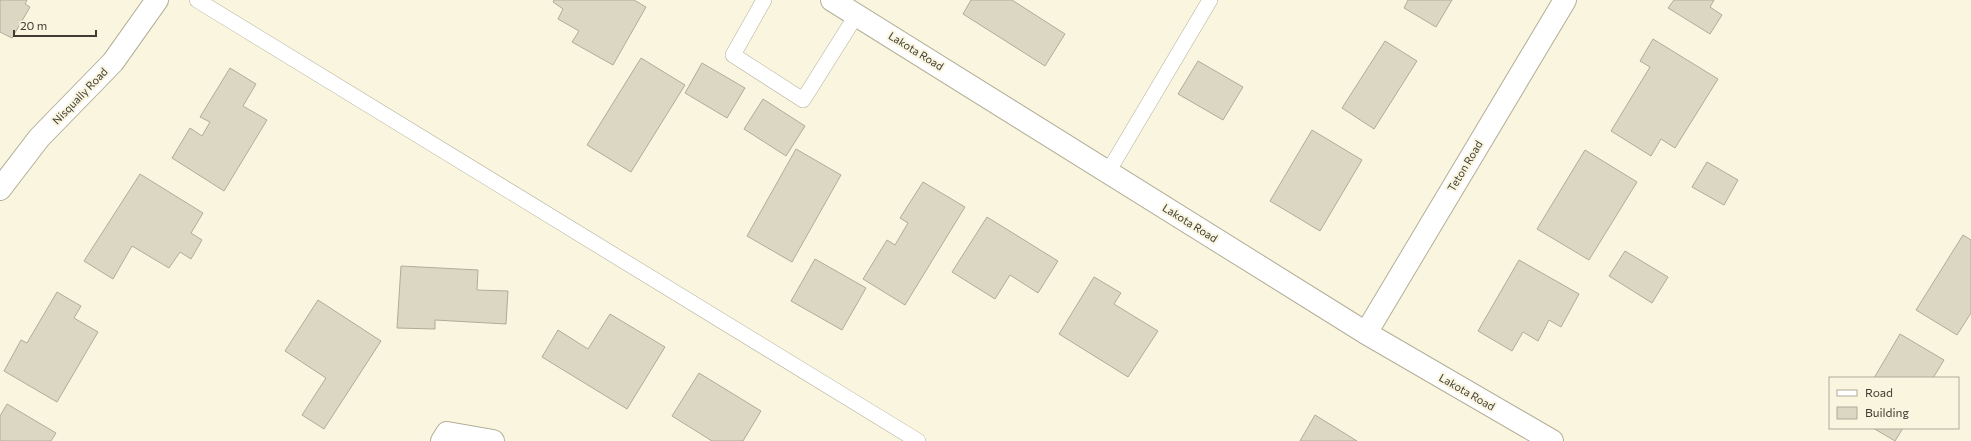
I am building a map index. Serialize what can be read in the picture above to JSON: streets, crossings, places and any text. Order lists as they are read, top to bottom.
{
  "streets": {
    "street": ["Lakota Road", "Nisqually Road", "Teton Road"]
  },
  "crossings": [
    ["Lakota Road", "Teton Road"]
  ],
  "legend": ["Road", "Building"],
  "scale_bar": "20 m"
}
